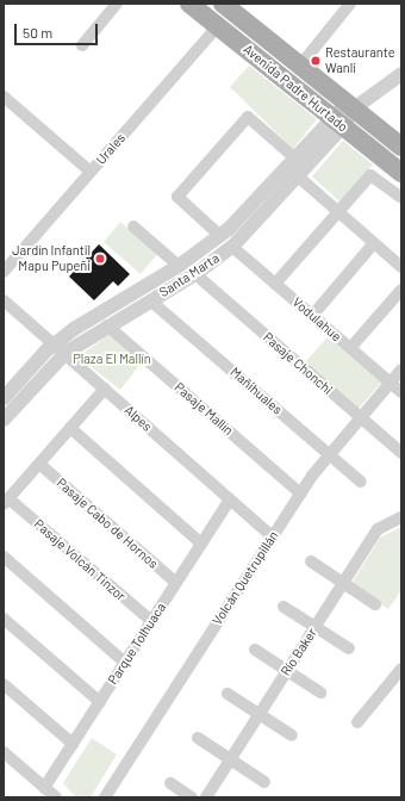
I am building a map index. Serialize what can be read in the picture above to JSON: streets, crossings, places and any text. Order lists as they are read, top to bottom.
{
  "streets": {
    "main road": ["Avenida Padre Hurtado"],
    "street": [
      "Urales",
      "Santa Marta",
      "Vodulahue",
      "Pasaje Chonchi",
      "Mañihuales",
      "Pasaje Mallín",
      "Alpes",
      "Pasaje Cabo de Hornos",
      "Pasaje Volcán Tinzor",
      "Volcán Quetrupillán",
      "Parque Tolhuaca",
      "Río Baker"
    ]
  },
  "crossings": [
    ["Avenida Padre Hurtado", "Urales"],
    ["Avenida Padre Hurtado", "Santa Marta"],
    ["Santa Marta", "Vodulahue"],
    ["Santa Marta", "Pasaje Chonchi"],
    ["Santa Marta", "Mañihuales"],
    ["Santa Marta", "Pasaje Mallín"],
    ["Santa Marta", "Alpes"],
    ["Vodulahue", "Volcán Quetrupillán"],
    ["Pasaje Chonchi", "Volcán Quetrupillán"],
    ["Mañihuales", "Volcán Quetrupillán"],
    ["Pasaje Mallín", "Volcán Quetrupillán"],
    ["Alpes", "Volcán Quetrupillán"],
    ["Alpes", "Parque Tolhuaca"],
    ["Pasaje Cabo de Hornos", "Parque Tolhuaca"],
    ["Pasaje Volcán Tinzor", "Parque Tolhuaca"]
  ],
  "parks": ["Plaza El Mallín"],
  "places": ["Restaurante Wanli", "Jardín Infantil Mapu Pupeñi"],
  "scale_bar": "50 m"
}
